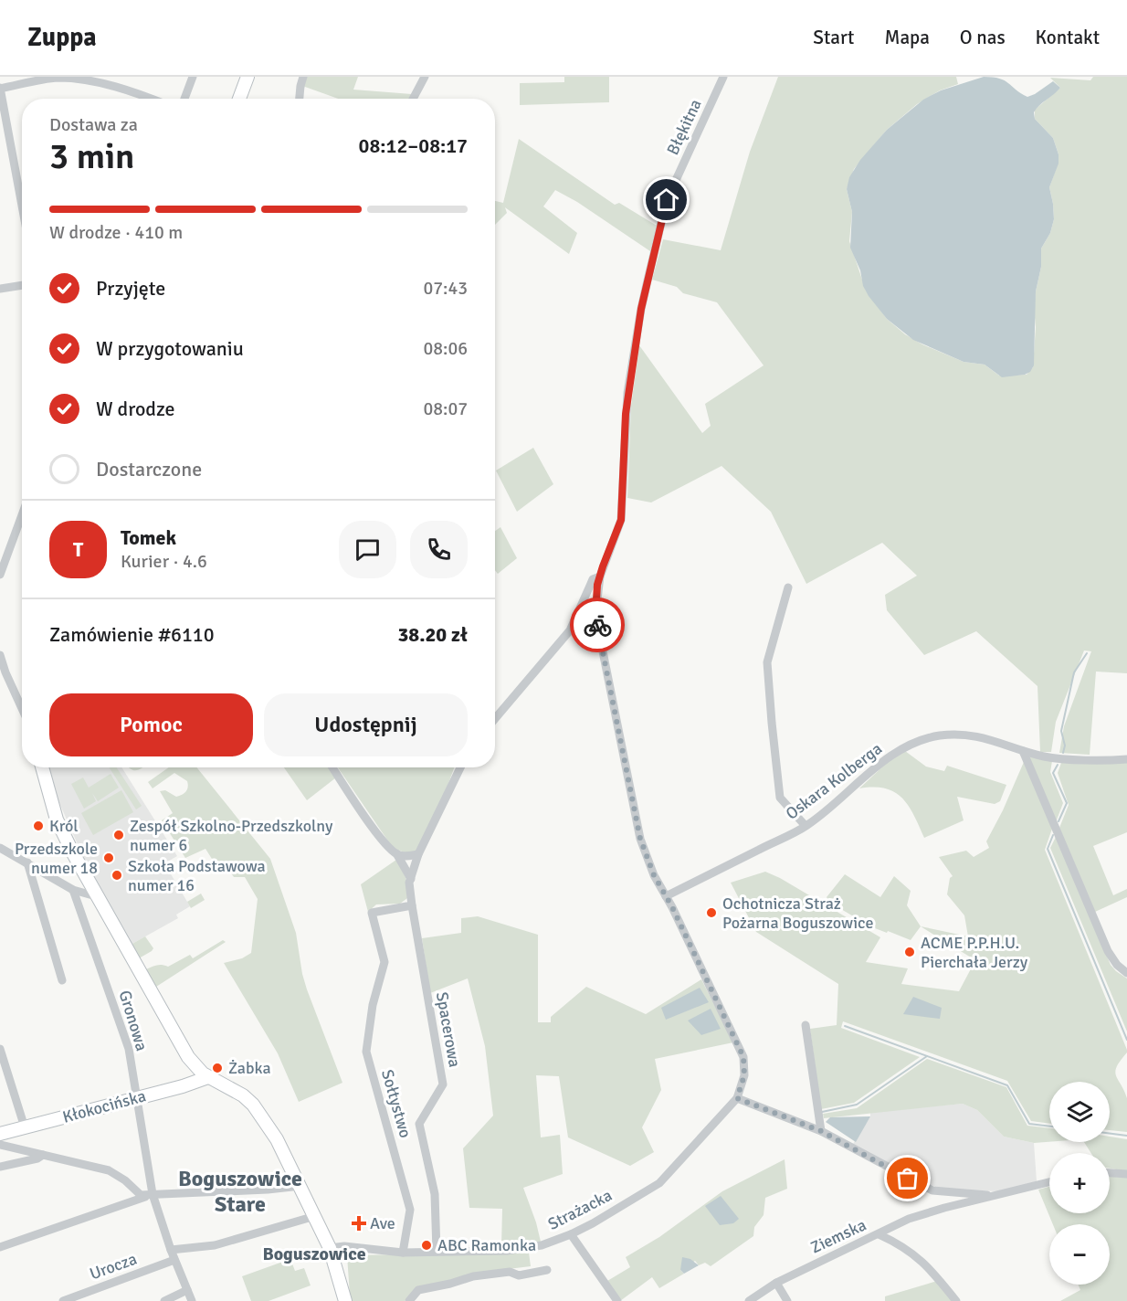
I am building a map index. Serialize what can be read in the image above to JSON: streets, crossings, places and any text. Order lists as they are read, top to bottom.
{
  "streets": {
    "street": [
      "Błękitna",
      "Oskara Kolberga",
      "Gronowa",
      "Spacerowa",
      "Sołtystwo",
      "Kłokocińska",
      "Strażacka",
      "Ziemska",
      "Urocza"
    ]
  },
  "crossings": [
    ["Błękitna", "Oskara Kolberga"],
    ["Błękitna", "Strażacka"],
    ["Oskara Kolberga", "Strażacka"],
    ["Gronowa", "Kłokocińska"],
    ["Gronowa", "Urocza"],
    ["Spacerowa", "Sołtystwo"],
    ["Spacerowa", "Strażacka"],
    ["Sołtystwo", "Strażacka"]
  ],
  "districts": ["Boguszowice Stare", "Boguszowice"],
  "places": {
    "other": [
      "Król",
      "Zespół Szkolno-Przedszkolny numer 6",
      "Przedszkole numer 18",
      "Szkoła Podstawowa numer 16",
      "Ochotnicza Straż Pożarna Boguszowice",
      "ACME P.P.H.U. Pierchała Jerzy",
      "Żabka",
      "ABC Ramonka"
    ],
    "health": ["Ave"]
  },
  "page": {
    "header": "Zuppa",
    "nav": [
      "Start",
      "Mapa",
      "O nas",
      "Kontakt"
    ],
    "heading": ["3 min", "Dostawa za", "08:12–08:17"],
    "panel": [
      "Tomek",
      "Kurier · 4.6",
      "Zamówienie #6110",
      "38.20 zł"
    ],
    "bar": "W drodze · 410 m",
    "list": [
      ["Przyjęte", "07:43"],
      ["W przygotowaniu", "08:06"],
      ["W drodze", "08:07"],
      "Dostarczone"
    ],
    "round": "T",
    "buttons": ["Pomoc", "Udostępnij"],
    "map_buttons": ["+", "−"]
  }
}
